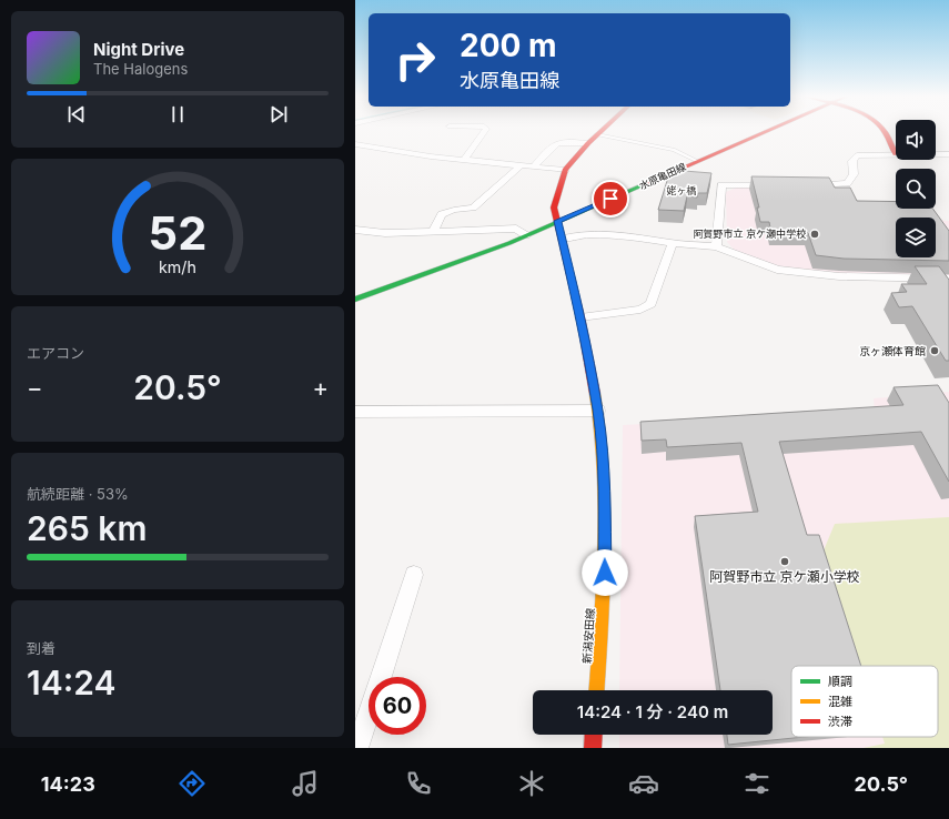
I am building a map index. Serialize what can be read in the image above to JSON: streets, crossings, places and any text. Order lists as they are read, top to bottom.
{
  "streets": {
    "main road": ["水原亀田線", "新潟安田線"]
  },
  "crossings": [
    ["水原亀田線", "新潟安田線"]
  ],
  "districts": ["姥ヶ橋"],
  "places": ["阿賀野市立 京ケ瀬中学校", "京ヶ瀬体育館", "阿賀野市立 京ケ瀬小学校"],
  "legend": ["順調", "混雑", "渋滞"],
  "page": {
    "turn": ["200 m", "水原亀田線"],
    "song": ["Night Drive", "The Halogens"],
    "tile": [
      "エアコン",
      ["航続距離 · 53%", "265 km"],
      ["到着", "14:24"]
    ],
    "heat": ["−", "20.5°", "+"],
    "limit": "60",
    "trip": "14:24 · 1 分 · 240 m",
    "tabs": ["14:23", "20.5°"],
    "gauge": ["52", "km/h"]
  }
}
